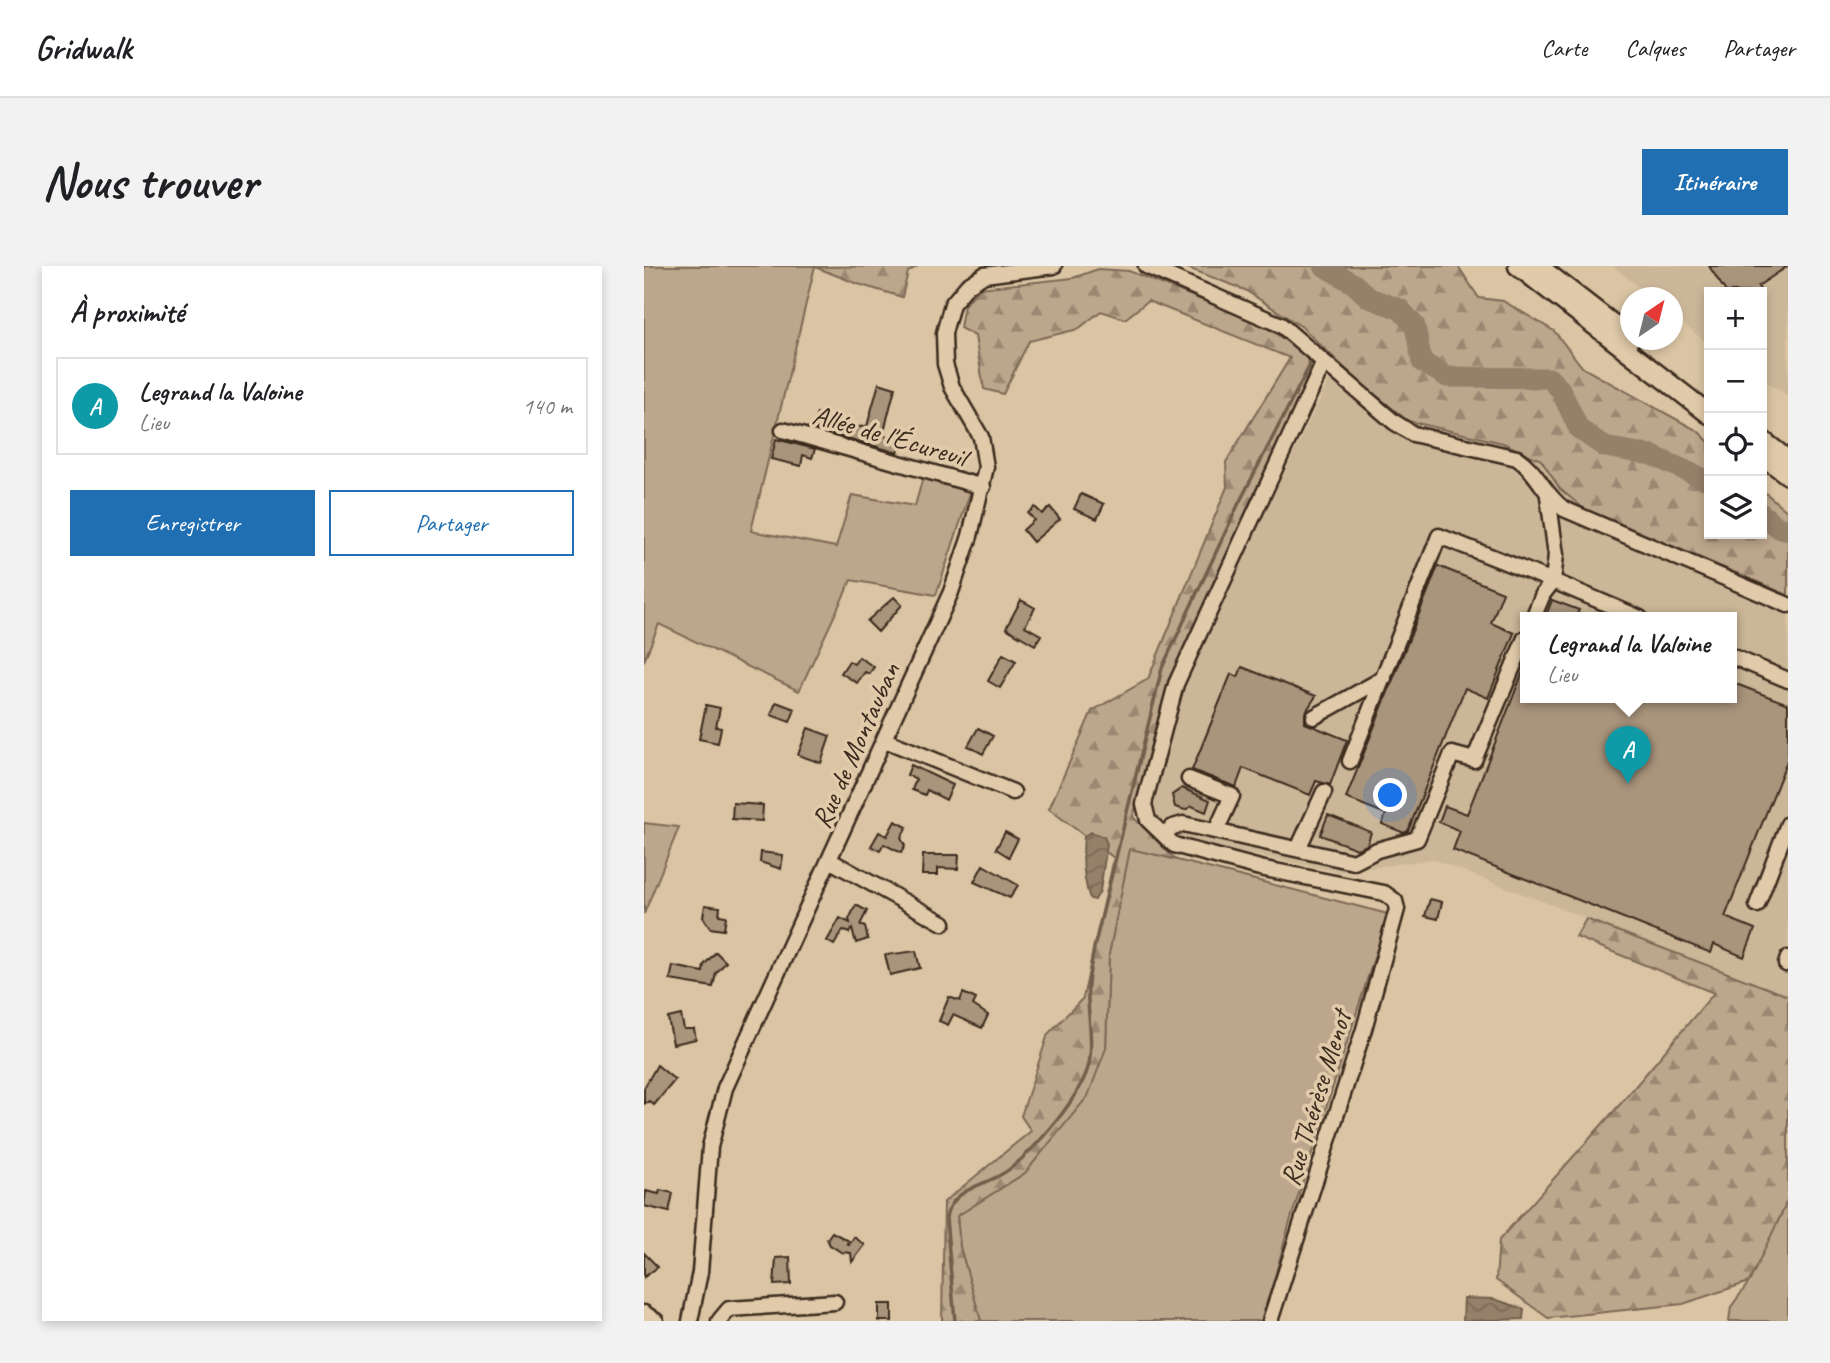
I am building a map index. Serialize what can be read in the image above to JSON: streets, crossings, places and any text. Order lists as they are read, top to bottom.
{
  "streets": {
    "street": ["Allée de l'Écureuil", "Rue de Montauban", "Rue Thérèse Menot"]
  },
  "crossings": [
    ["Allée de l'Écureuil", "Rue de Montauban"]
  ],
  "north": "top right",
  "page": {
    "header": "Gridwalk",
    "nav": ["Carte", "Calques", "Partager"],
    "buttons": [
      "Itinéraire",
      ["Enregistrer", "Partager"]
    ],
    "title": "Nous trouver",
    "heading": "À proximité",
    "map_buttons": ["+", "−"],
    "list": [
      {
        "mark": "A",
        "name": "Legrand la Valoine",
        "note": "Lieu",
        "value": "140 m"
      }
    ],
    "popup": ["Legrand la Valoine", "Lieu"],
    "pins": "A"
  }
}
